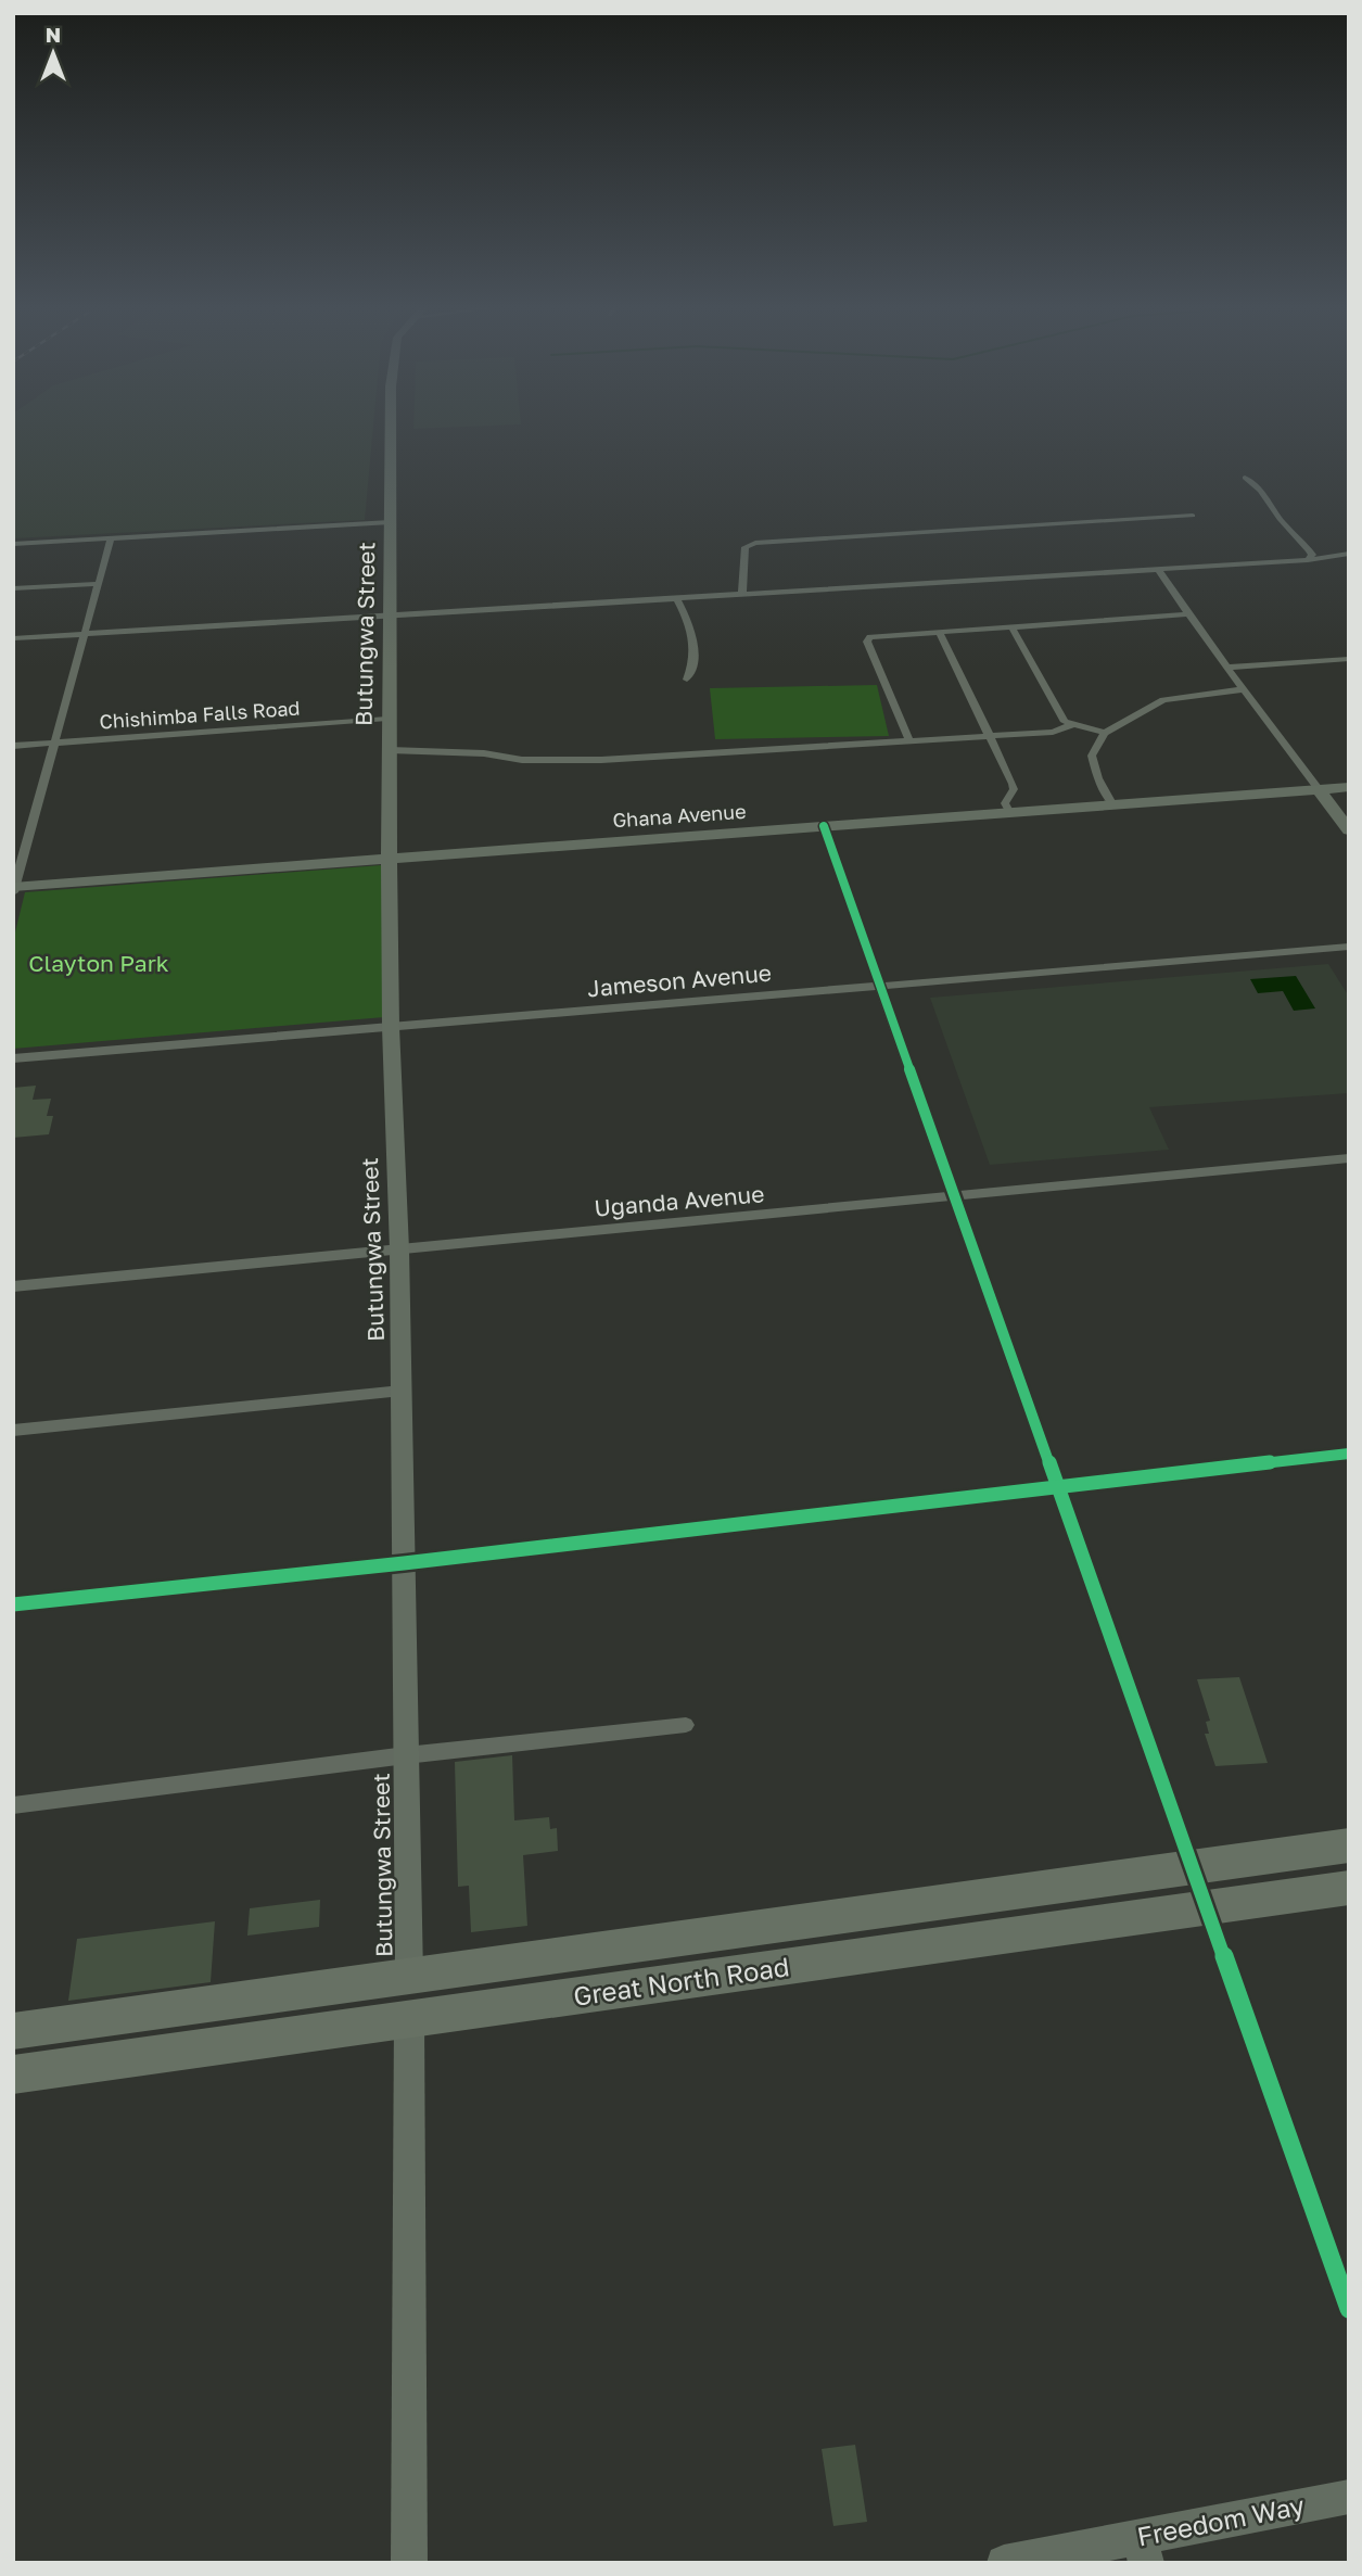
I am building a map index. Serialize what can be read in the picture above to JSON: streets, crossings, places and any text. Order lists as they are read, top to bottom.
{
  "streets": {
    "highway": ["Great North Road"],
    "main road": ["Butungwa Street", "Ghana Avenue", "Freedom Way"],
    "street": ["Chishimba Falls Road", "Jameson Avenue", "Uganda Avenue"]
  },
  "crossings": [
    ["Butungwa Street", "Chishimba Falls Road"],
    ["Butungwa Street", "Ghana Avenue"],
    ["Butungwa Street", "Jameson Avenue"],
    ["Butungwa Street", "Uganda Avenue"],
    ["Butungwa Street", "Great North Road"]
  ],
  "parks": ["Clayton Park"],
  "north": "top"
}
